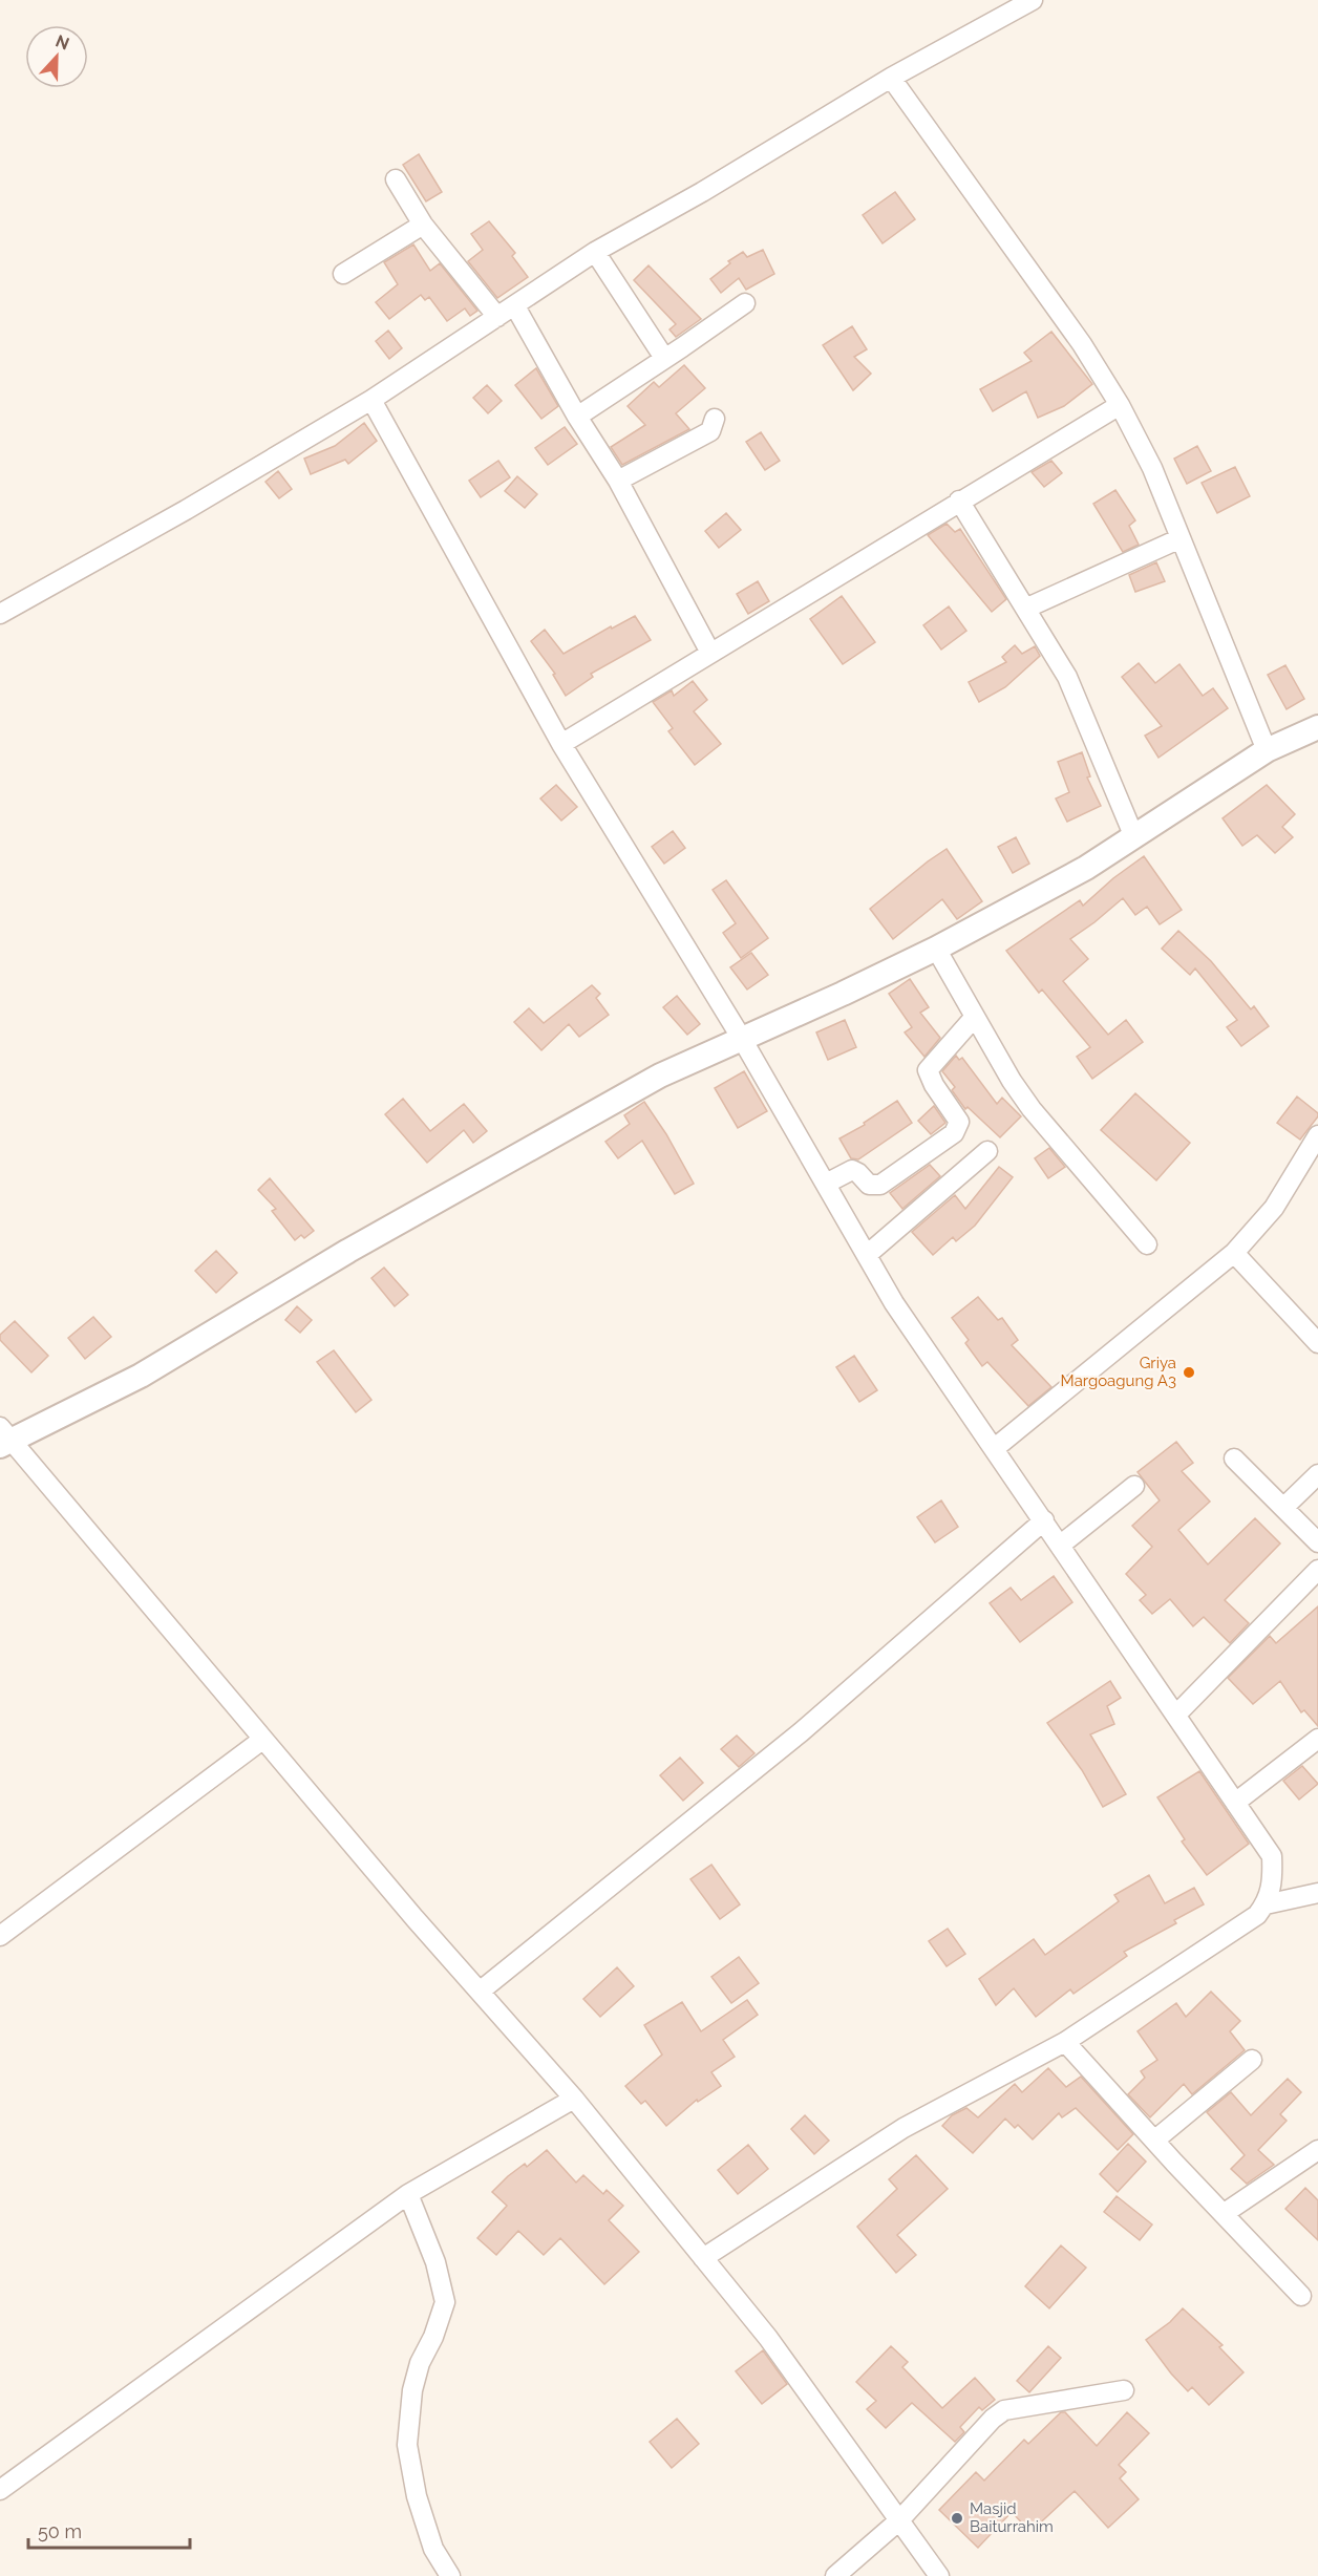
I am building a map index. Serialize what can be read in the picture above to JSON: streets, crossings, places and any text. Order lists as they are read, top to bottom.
{
  "places": ["Griya Margoagung A3", "Masjid Baiturrahim"],
  "scale_bar": "50 m",
  "north": "top"
}
